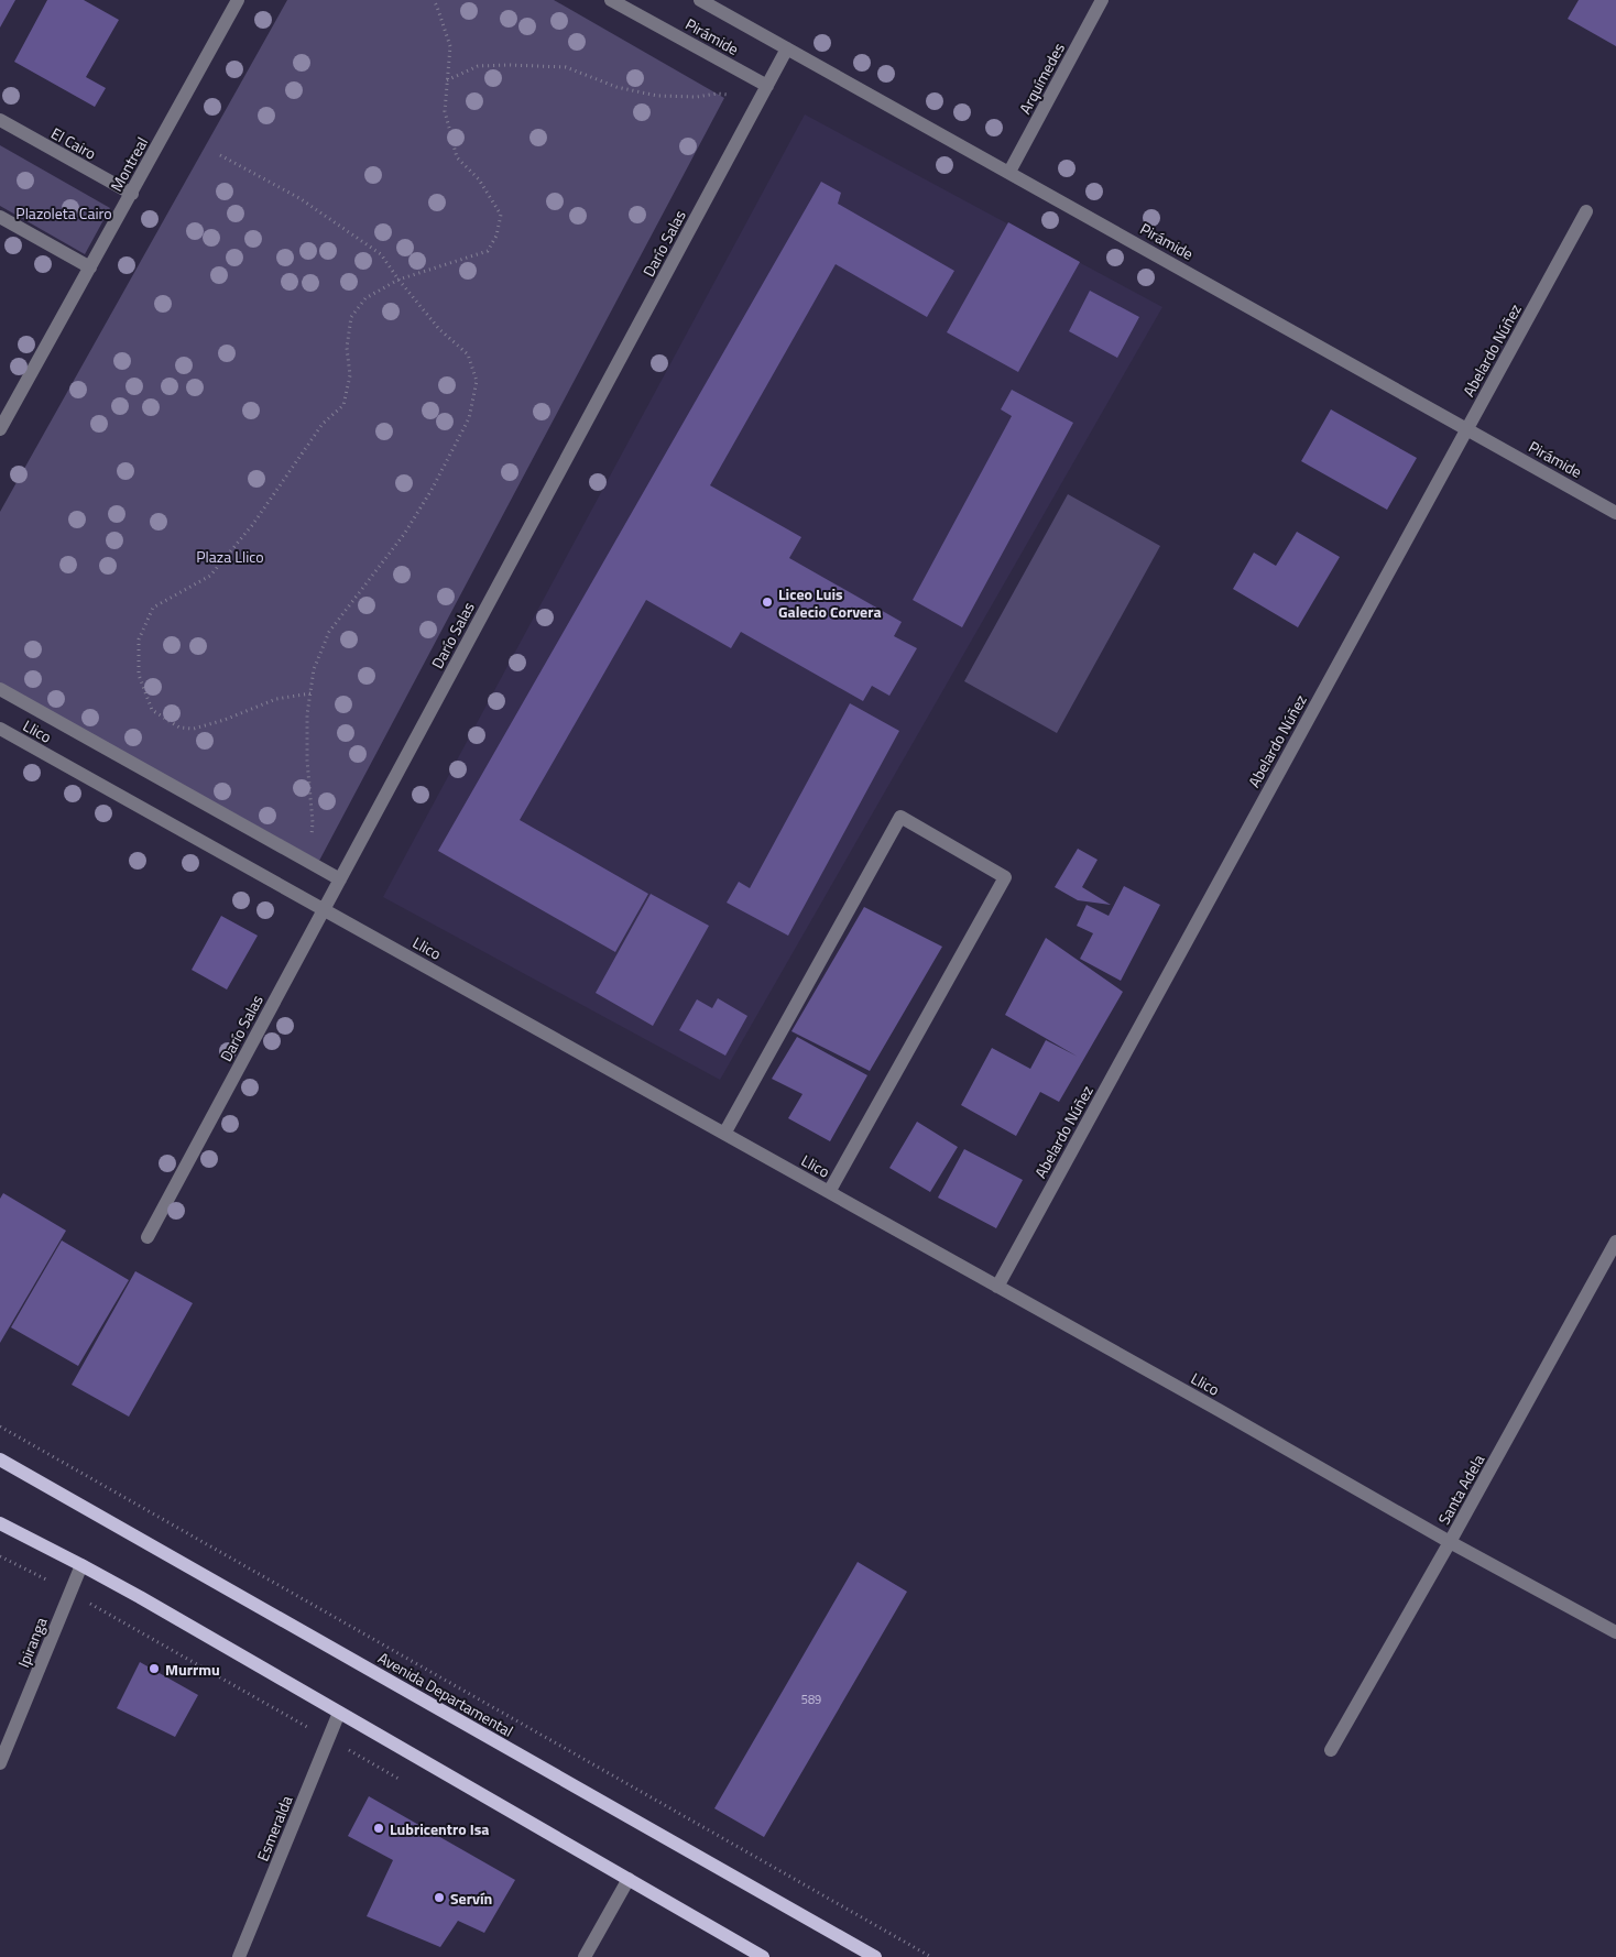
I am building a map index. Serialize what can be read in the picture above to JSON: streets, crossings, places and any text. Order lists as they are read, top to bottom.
{
  "streets": {
    "main road": ["Avenida Departamental"],
    "street": [
      "Pirámide",
      "Arquímedes",
      "El Cairo",
      "Montreal",
      "Darío Salas",
      "Abelardo Núñez",
      "Llico",
      "Santa Adela",
      "Ipiranga",
      "Esmeralda"
    ]
  },
  "crossings": [
    ["Pirámide", "Arquímedes"],
    ["Pirámide", "Darío Salas"],
    ["Pirámide", "Abelardo Núñez"],
    ["El Cairo", "Montreal"],
    ["Darío Salas", "Llico"],
    ["Abelardo Núñez", "Llico"],
    ["Llico", "Santa Adela"]
  ],
  "parks": ["Plazoleta Cairo", "Plaza Llico"],
  "places": [
    "Liceo Luis Galecio Corvera",
    "Murrmu",
    "Lubricentro Isa",
    "Servín"
  ],
  "house_numbers": ["589"]
}
